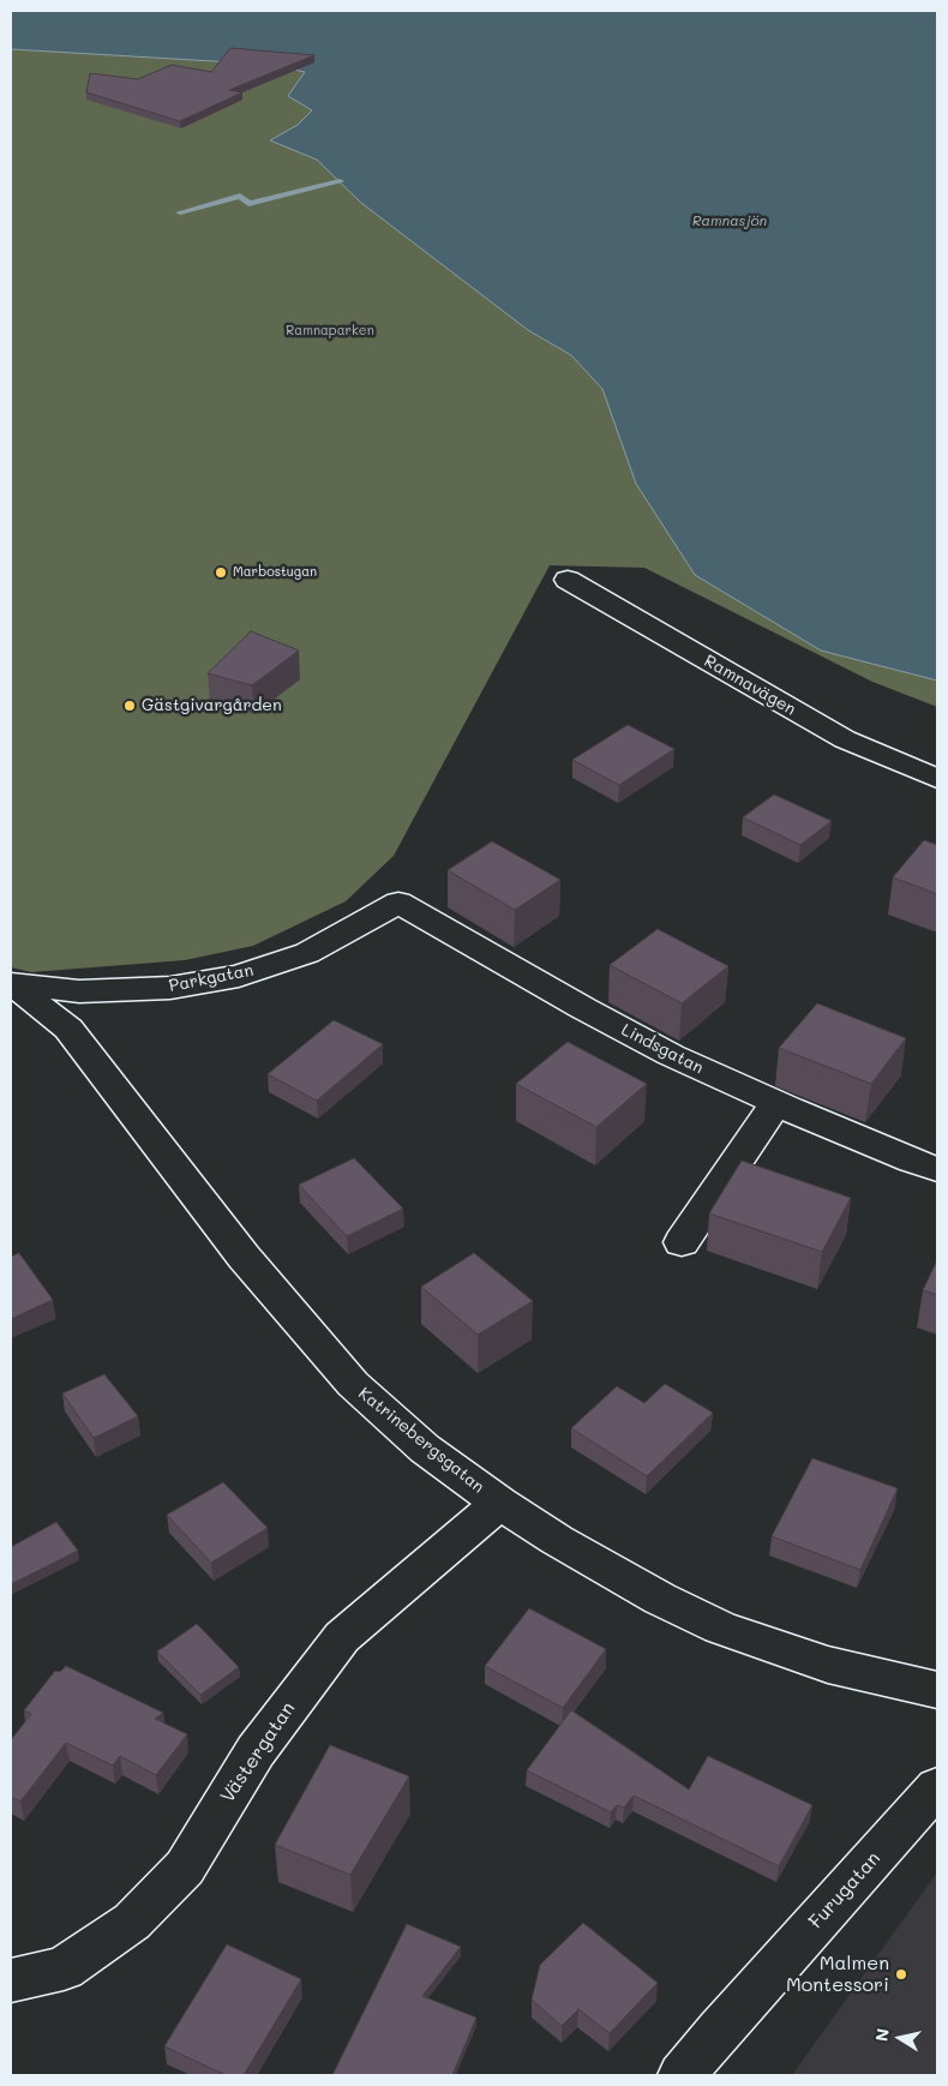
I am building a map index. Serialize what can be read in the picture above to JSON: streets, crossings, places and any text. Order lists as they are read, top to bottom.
{
  "streets": {
    "street": [
      "Ramnavägen",
      "Parkgatan",
      "Lindsgatan",
      "Katrinebergsgatan",
      "Västergatan",
      "Furugatan"
    ]
  },
  "crossings": [
    ["Parkgatan", "Lindsgatan"],
    ["Parkgatan", "Katrinebergsgatan"],
    ["Katrinebergsgatan", "Västergatan"]
  ],
  "water": ["Ramnasjön"],
  "parks": ["Ramnaparken"],
  "places": ["Marbostugan", "Gästgivargården", "Malmen Montessori"],
  "north": "left"
}
